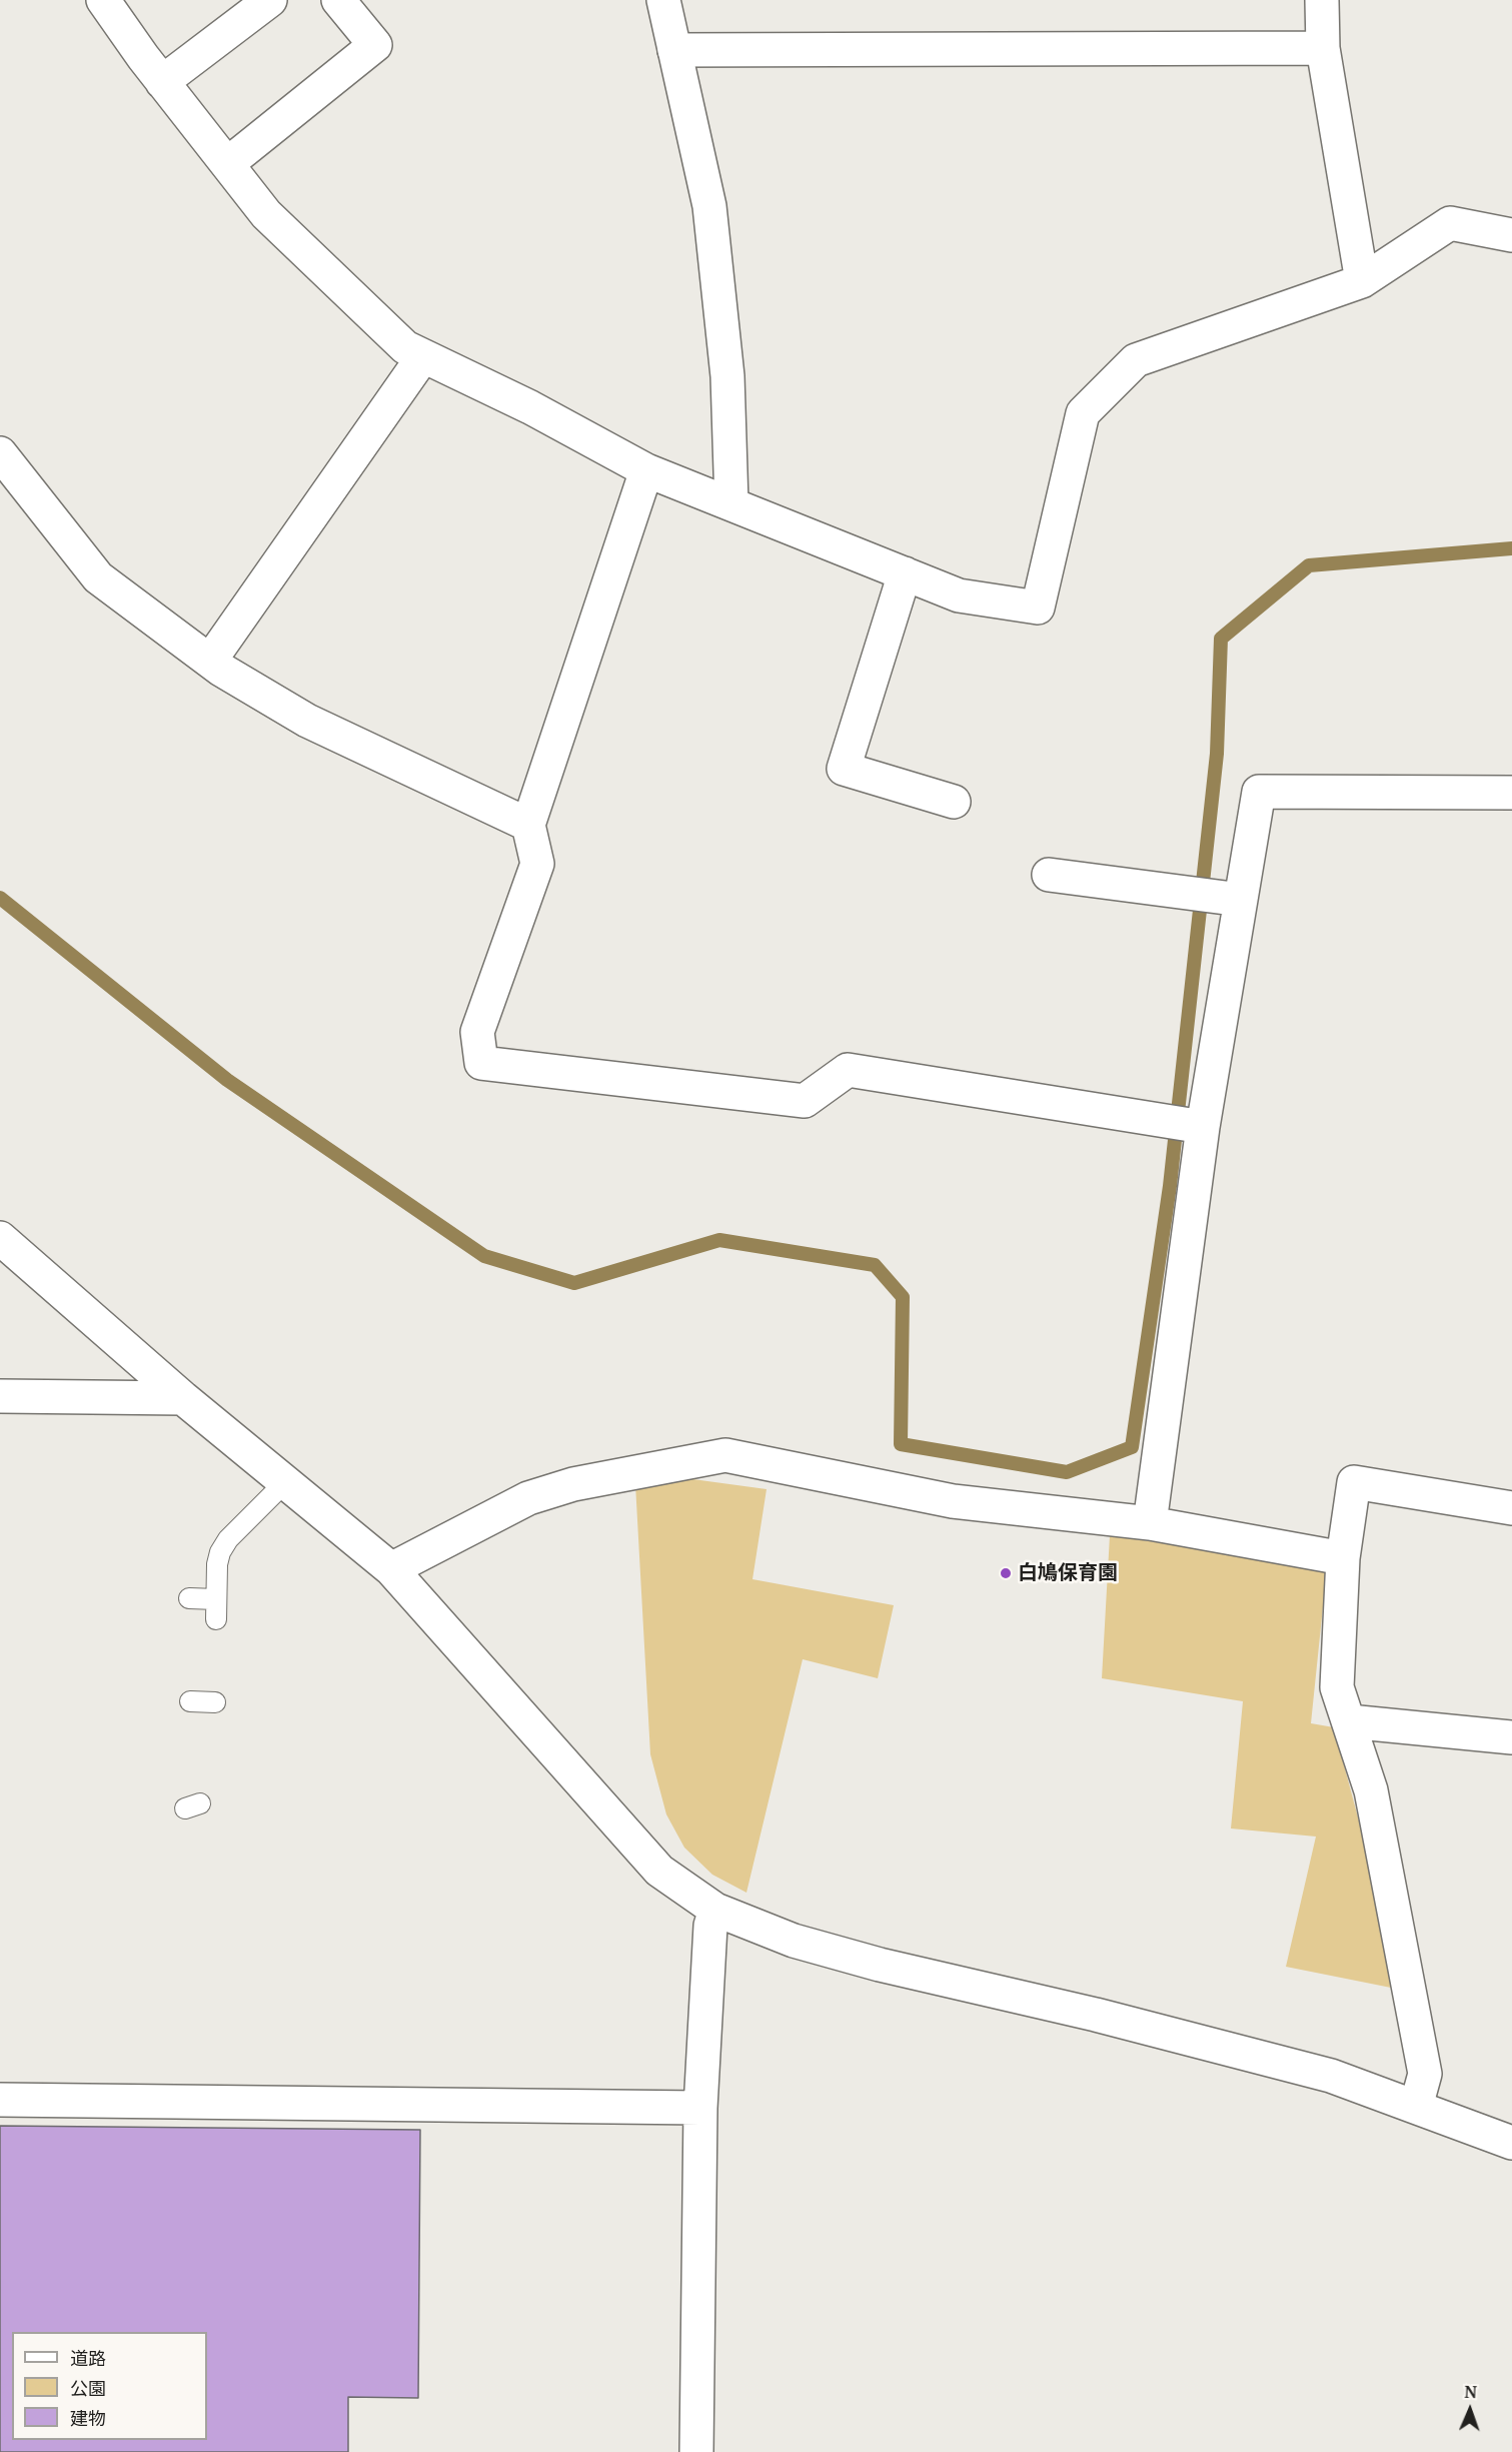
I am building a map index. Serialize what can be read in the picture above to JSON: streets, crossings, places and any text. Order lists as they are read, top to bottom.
{
  "places": ["白鳩保育園"],
  "legend": ["道路", "公園", "建物"],
  "north": "top"
}
